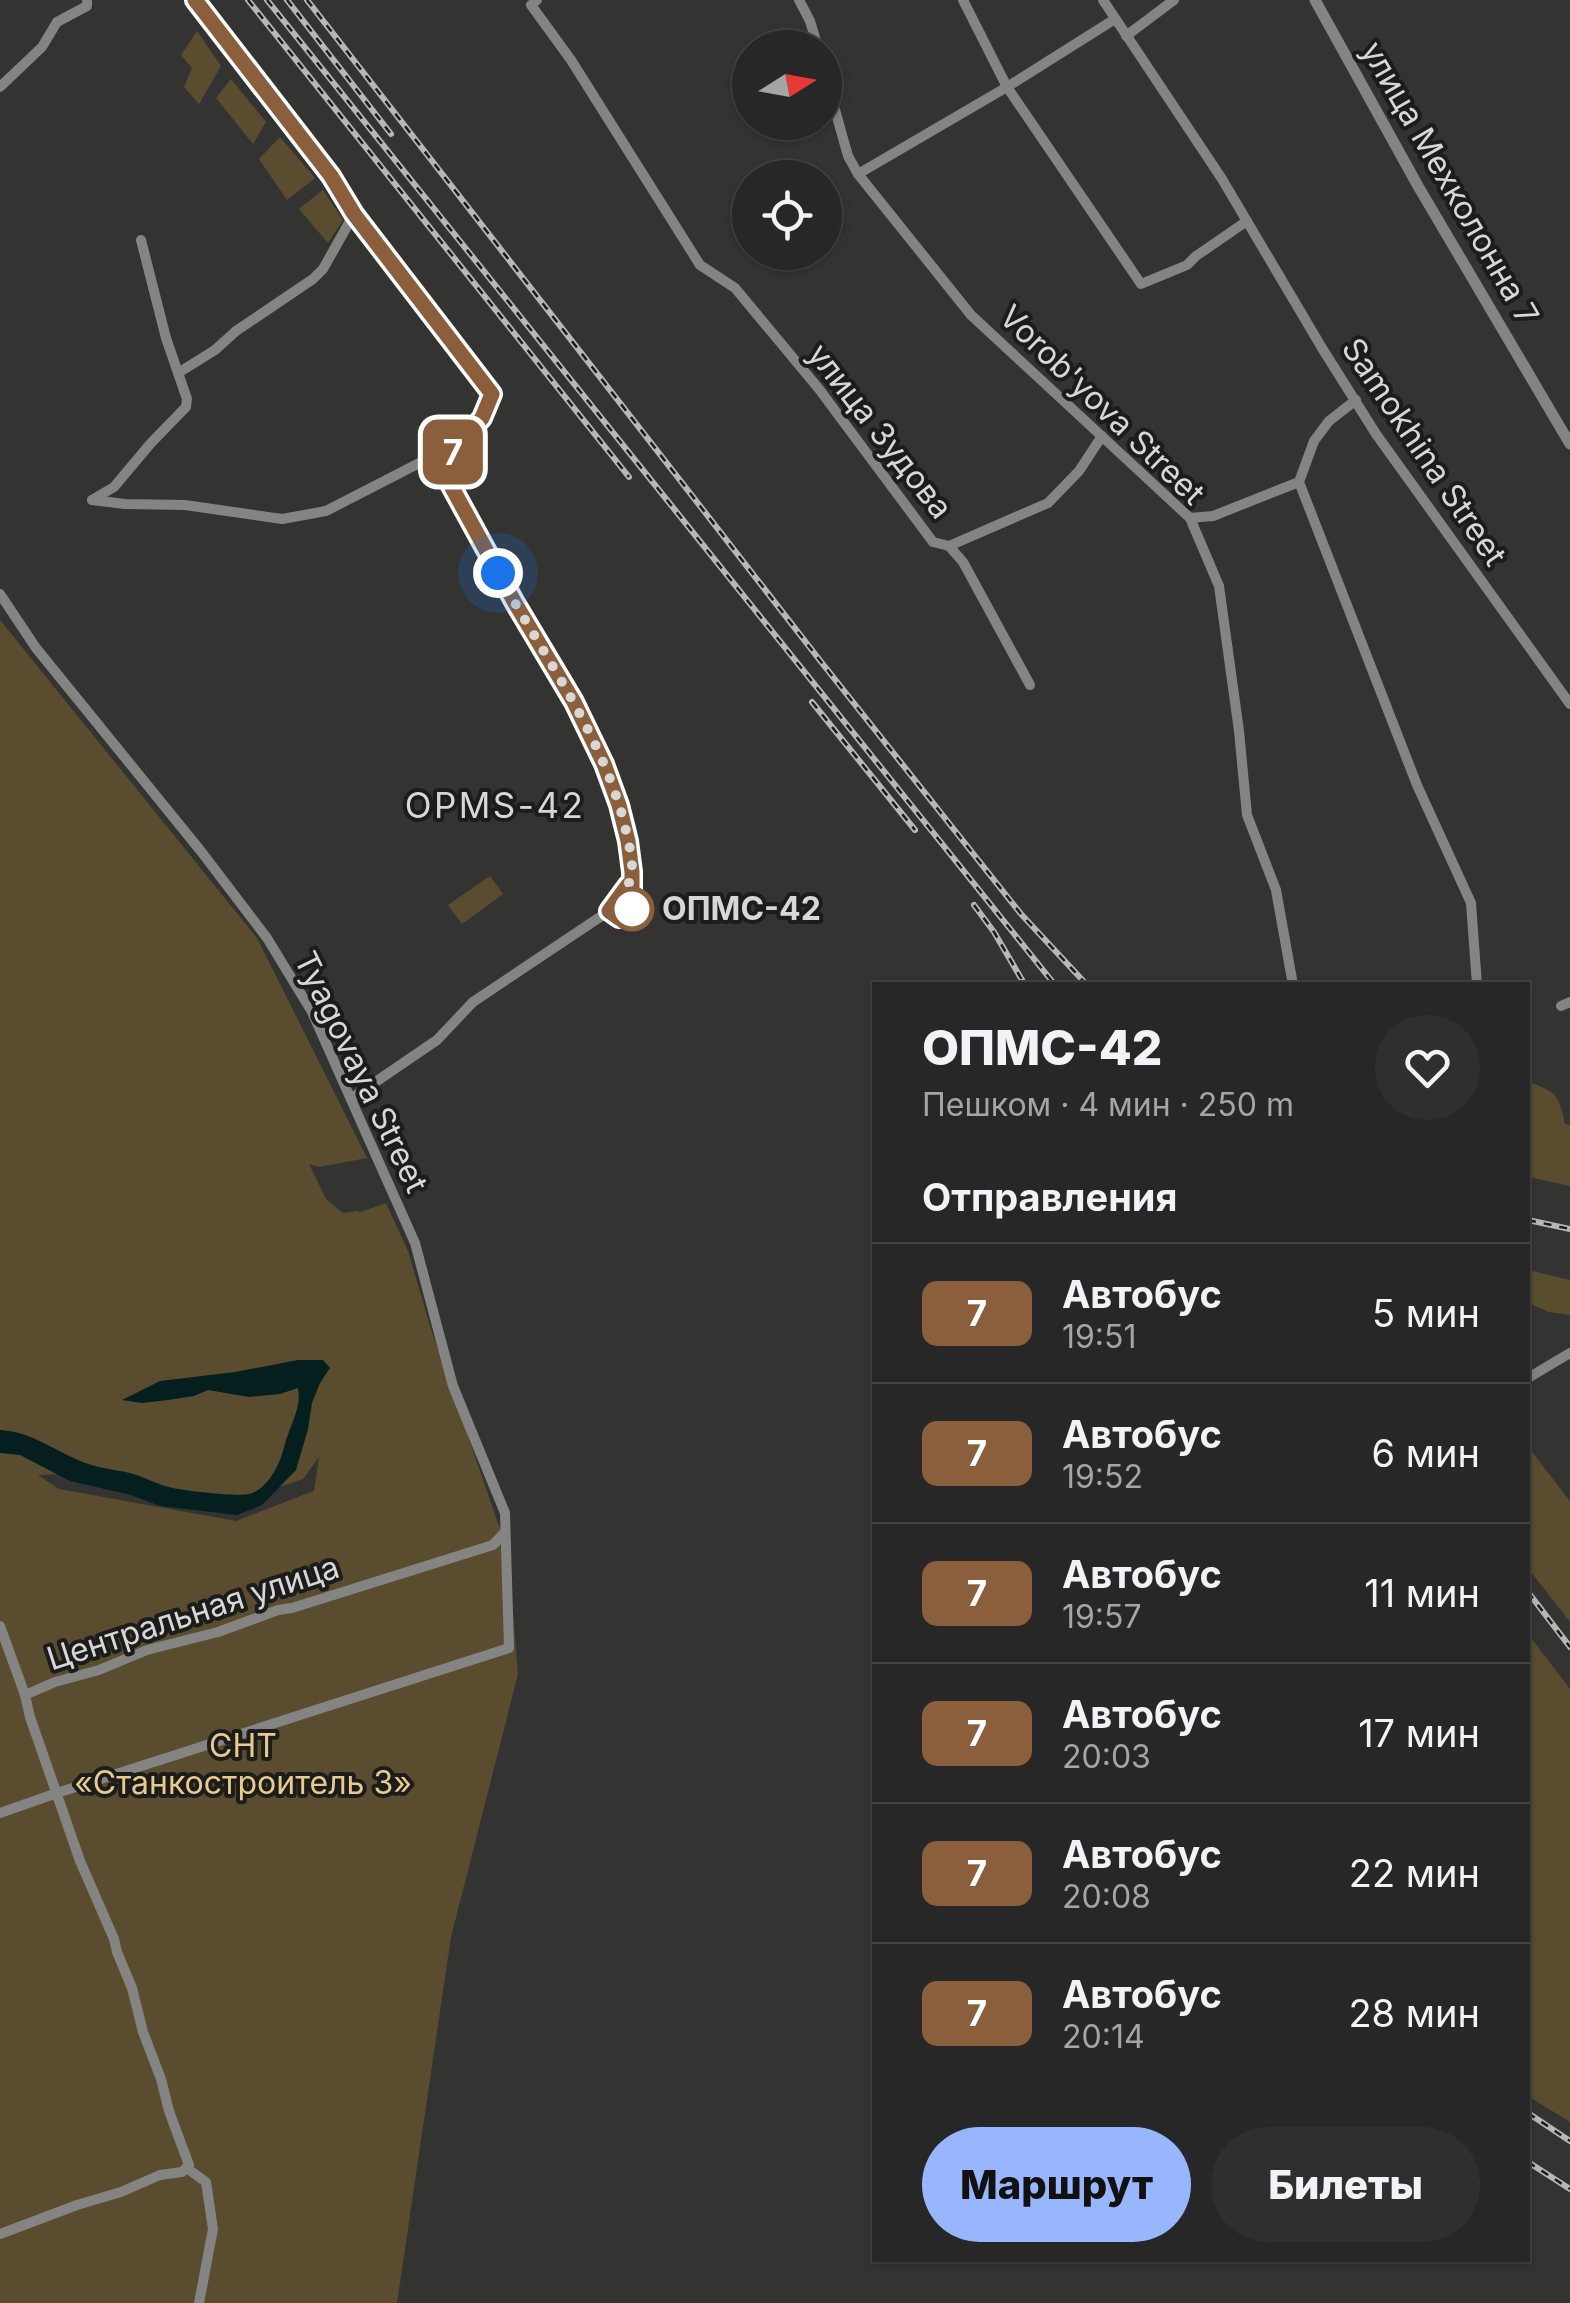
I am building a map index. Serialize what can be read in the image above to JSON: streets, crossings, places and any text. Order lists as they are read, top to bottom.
{
  "streets": {
    "street": [
      "улица Мехколонна 7",
      "Vorob'yova Street",
      "улица Зудова",
      "Samokhina Street",
      "Tyagovaya Street",
      "Центральная улица"
    ]
  },
  "crossings": [
    ["Tyagovaya Street", "Центральная улица"]
  ],
  "districts": ["OPMS-42"],
  "parks": ["СНТ «Станкостроитель 3»"],
  "places": ["ОПМС-42"],
  "lines": ["bus line 7"],
  "north": "right",
  "page": {
    "on_map": "7",
    "heading": [
      ["ОПМС-42", "Пешком · 4 мин · 250 m"],
      "Отправления"
    ],
    "list": [
      {
        "mark": "7",
        "name": "Автобус",
        "note": "19:51",
        "value": "5 мин"
      },
      {
        "mark": "7",
        "name": "Автобус",
        "note": "19:52",
        "value": "6 мин"
      },
      {
        "mark": "7",
        "name": "Автобус",
        "note": "19:57",
        "value": "11 мин"
      },
      {
        "mark": "7",
        "name": "Автобус",
        "note": "20:03",
        "value": "17 мин"
      },
      {
        "mark": "7",
        "name": "Автобус",
        "note": "20:08",
        "value": "22 мин"
      },
      {
        "mark": "7",
        "name": "Автобус",
        "note": "20:14",
        "value": "28 мин"
      }
    ],
    "buttons": ["Маршрут", "Билеты"]
  }
}
